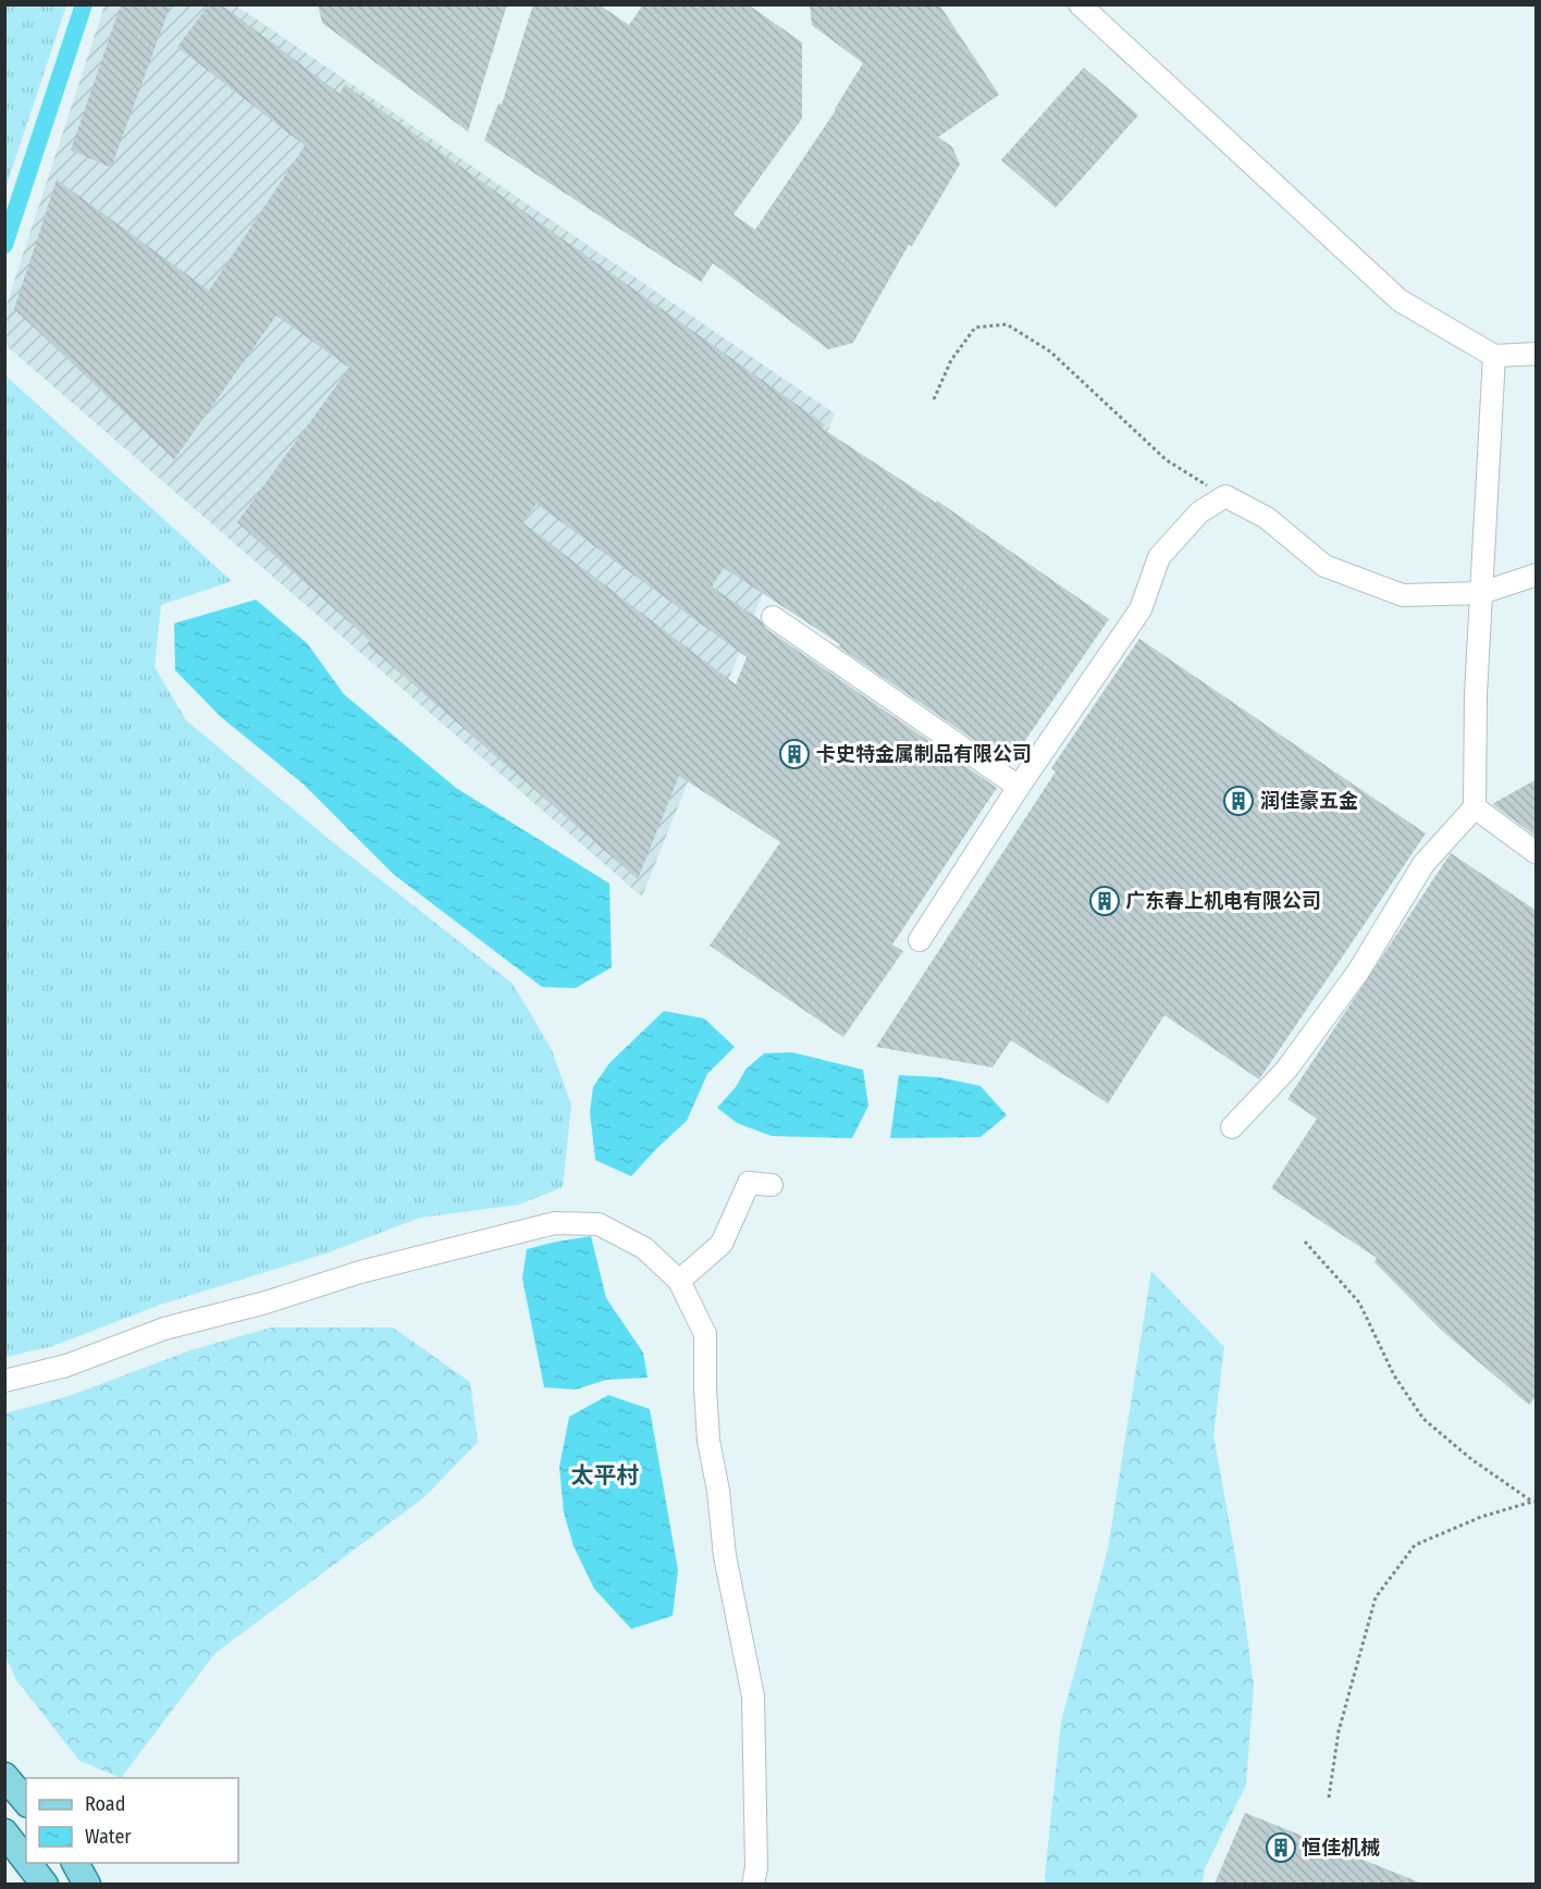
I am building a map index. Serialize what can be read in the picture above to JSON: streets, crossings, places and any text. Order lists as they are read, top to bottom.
{
  "districts": ["太平村"],
  "places": {
    "building": [
      "卡史特金属制品有限公司",
      "润佳豪五金",
      "广东春上机电有限公司",
      "恒佳机械"
    ]
  },
  "legend": ["Road", "Water"]
}
